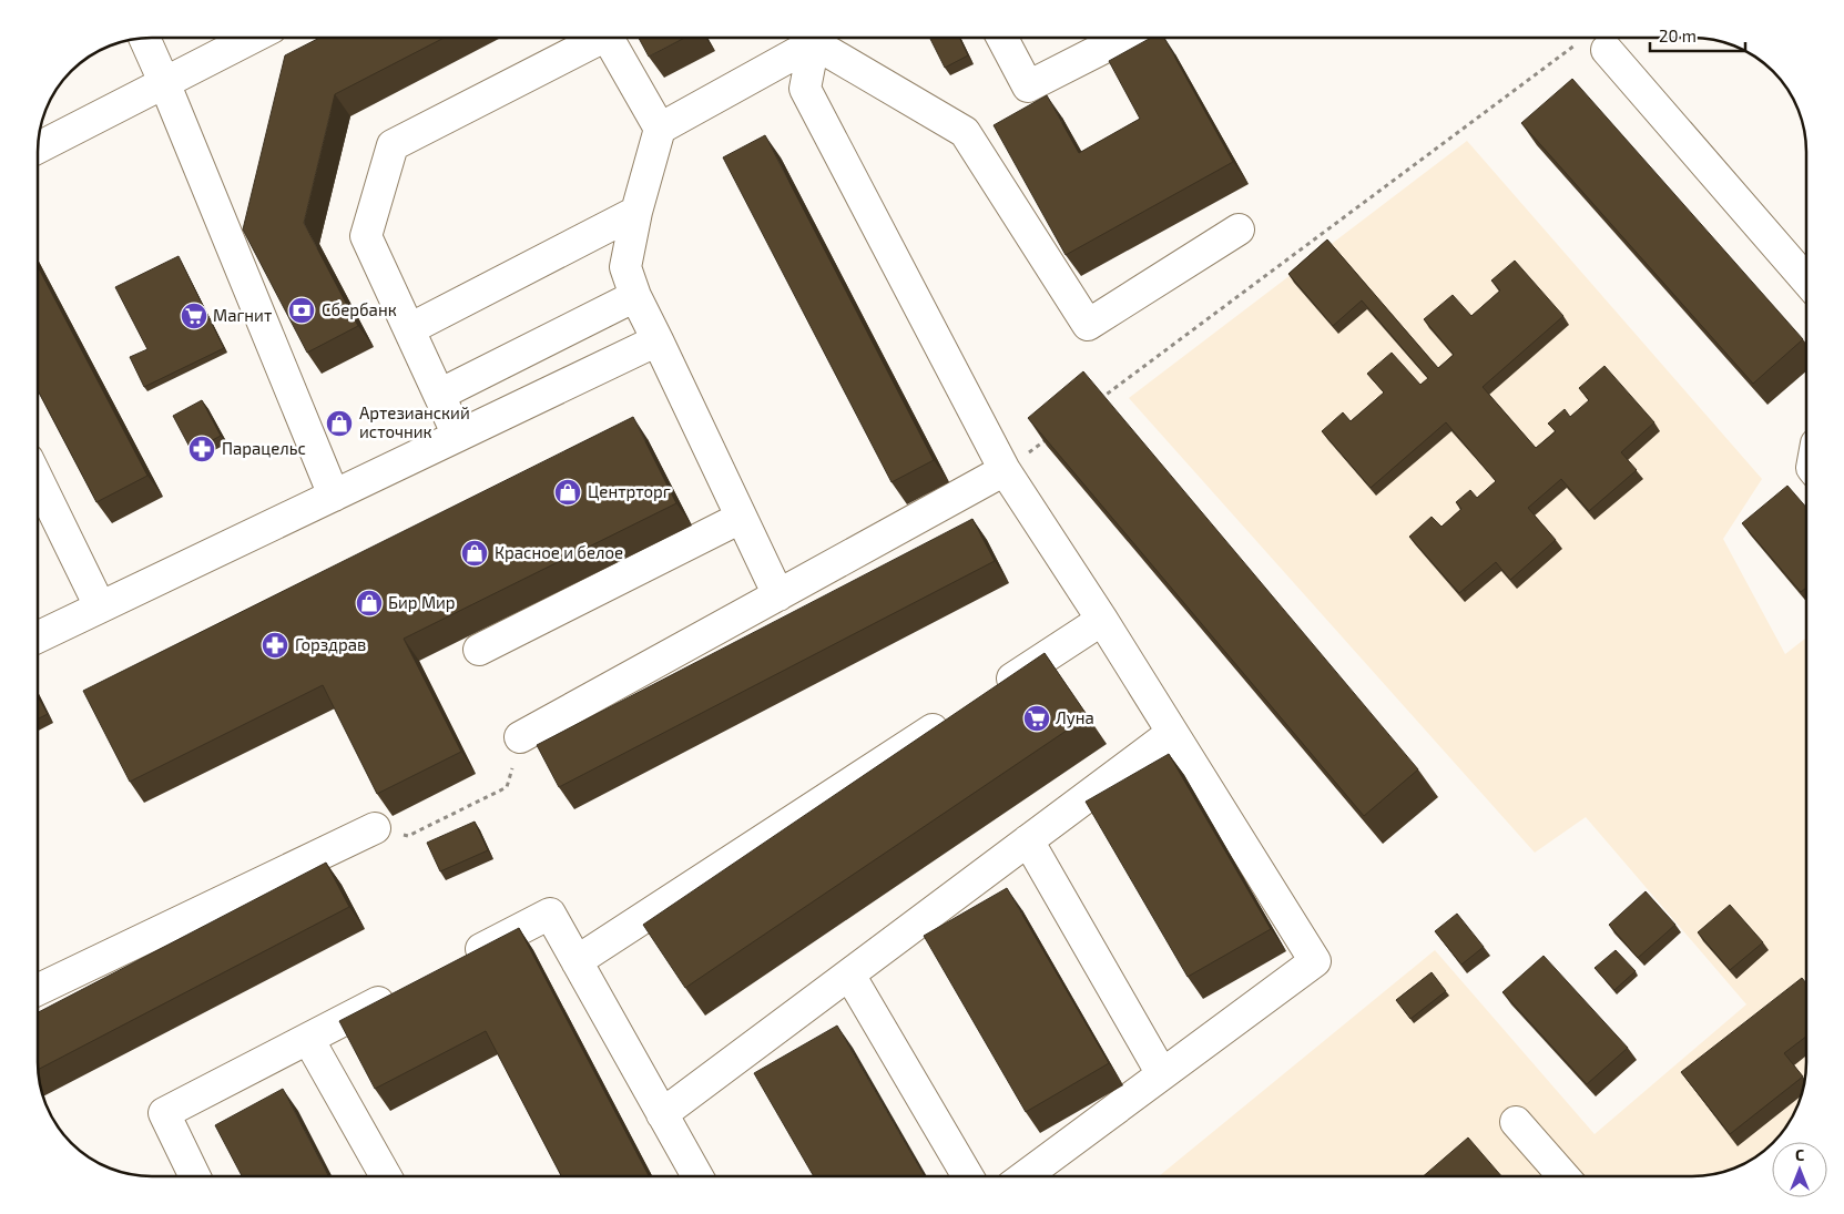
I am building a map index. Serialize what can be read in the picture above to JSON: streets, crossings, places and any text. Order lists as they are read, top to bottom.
{
  "places": {
    "bank": ["Сбербанк"],
    "supermarket": ["Магнит", "Луна"],
    "shop": [
      "Артезианский источник",
      "Центрторг",
      "Красное и белое",
      "Бир Мир"
    ],
    "pharmacy": ["Парацельс", "Горздрав"]
  },
  "scale_bar": "20 m",
  "north": "top"
}
